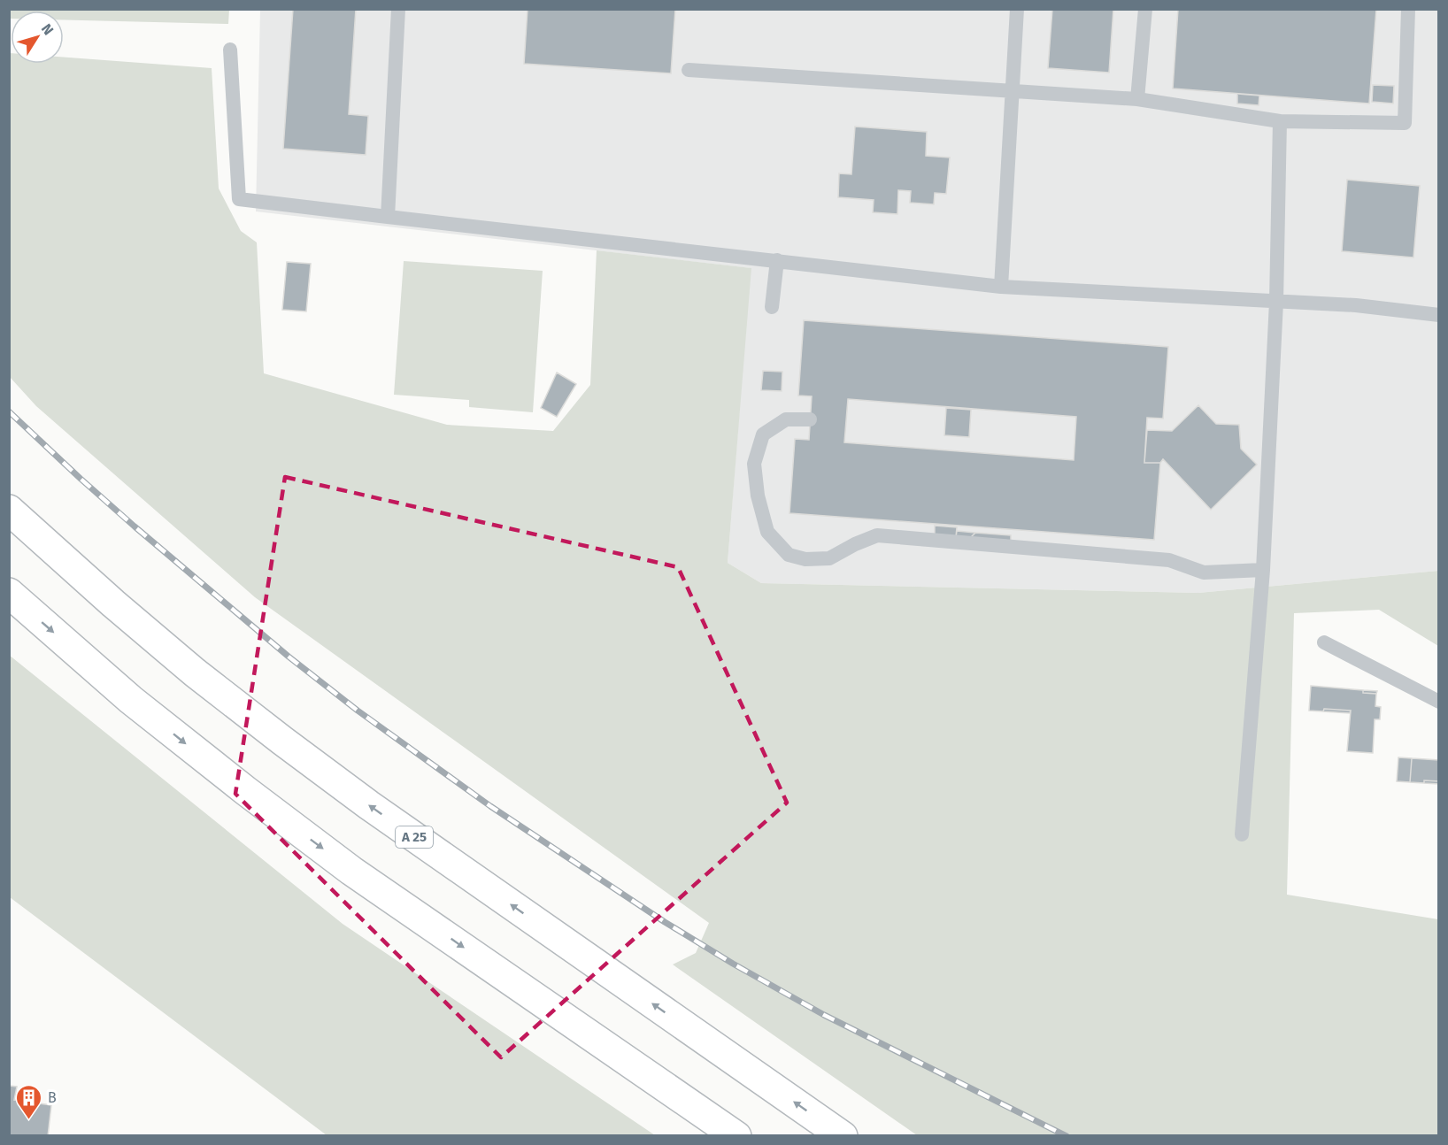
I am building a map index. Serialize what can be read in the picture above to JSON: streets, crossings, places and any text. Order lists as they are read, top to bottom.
{
  "streets": {
    "highway": ["A 25"]
  },
  "places": {
    "building": ["B"]
  },
  "north": "top right"
}
